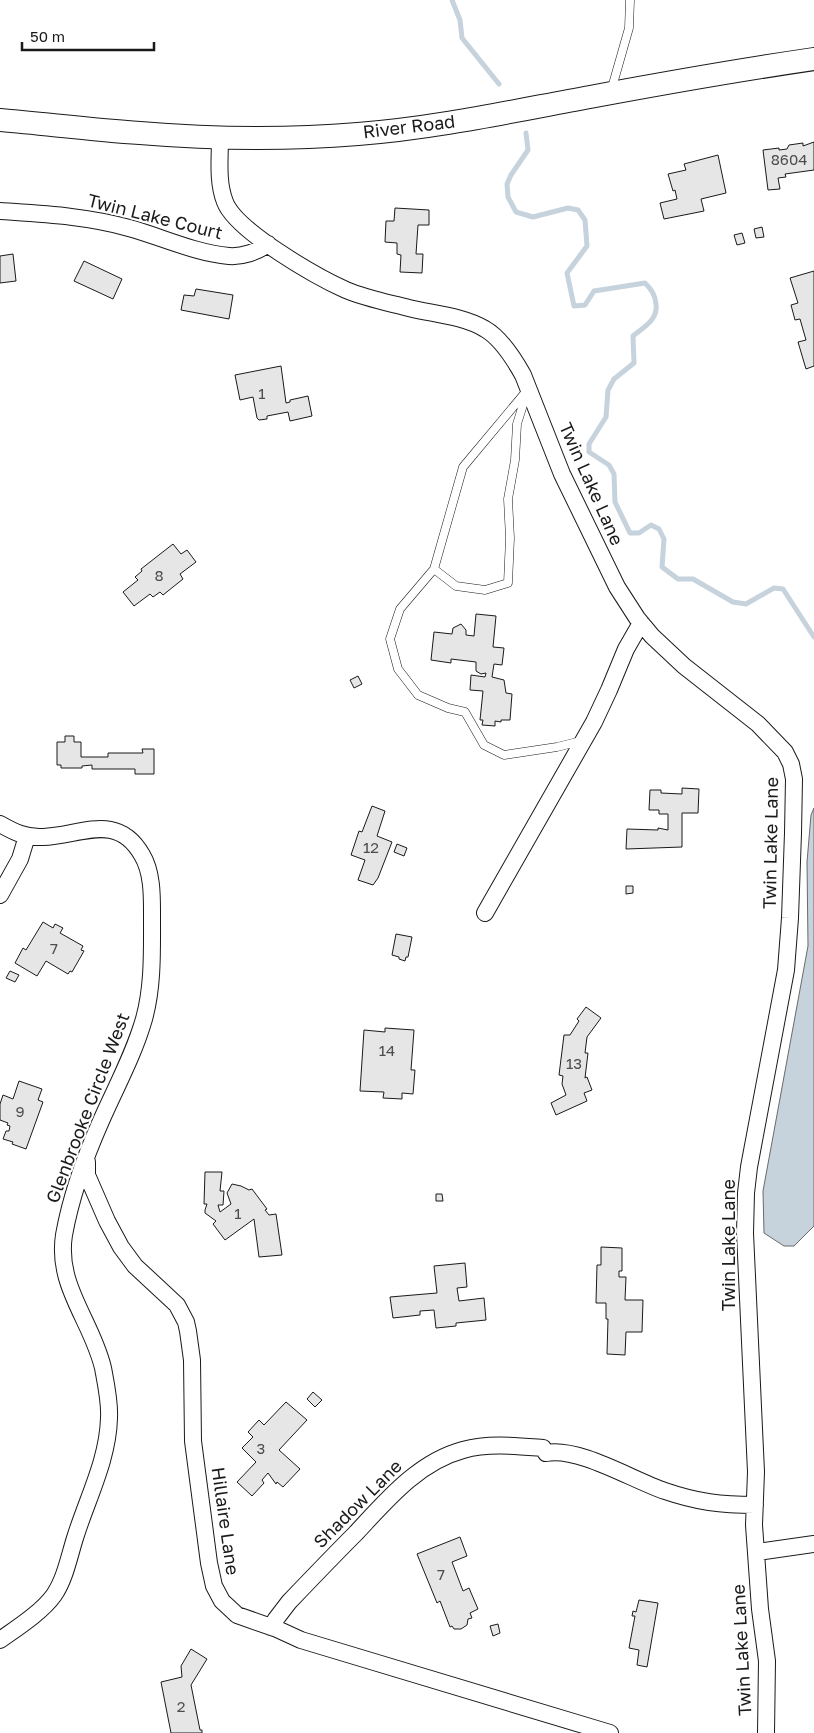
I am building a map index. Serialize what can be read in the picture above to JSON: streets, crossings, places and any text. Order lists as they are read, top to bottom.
{
  "streets": {
    "main road": ["River Road"],
    "street": [
      "Twin Lake Court",
      "Twin Lake Lane",
      "Glenbrooke Circle West",
      "Shadow Lane",
      "Hillaire Lane"
    ]
  },
  "crossings": [
    ["River Road", "Twin Lake Lane"],
    ["Twin Lake Court", "Twin Lake Lane"],
    ["Twin Lake Lane", "Shadow Lane"],
    ["Glenbrooke Circle West", "Hillaire Lane"],
    ["Shadow Lane", "Hillaire Lane"]
  ],
  "house_numbers": [
    "8604",
    "1",
    "8",
    "12",
    "7",
    "14",
    "13",
    "9",
    "1",
    "3",
    "7",
    "2"
  ],
  "scale_bar": "50 m"
}
